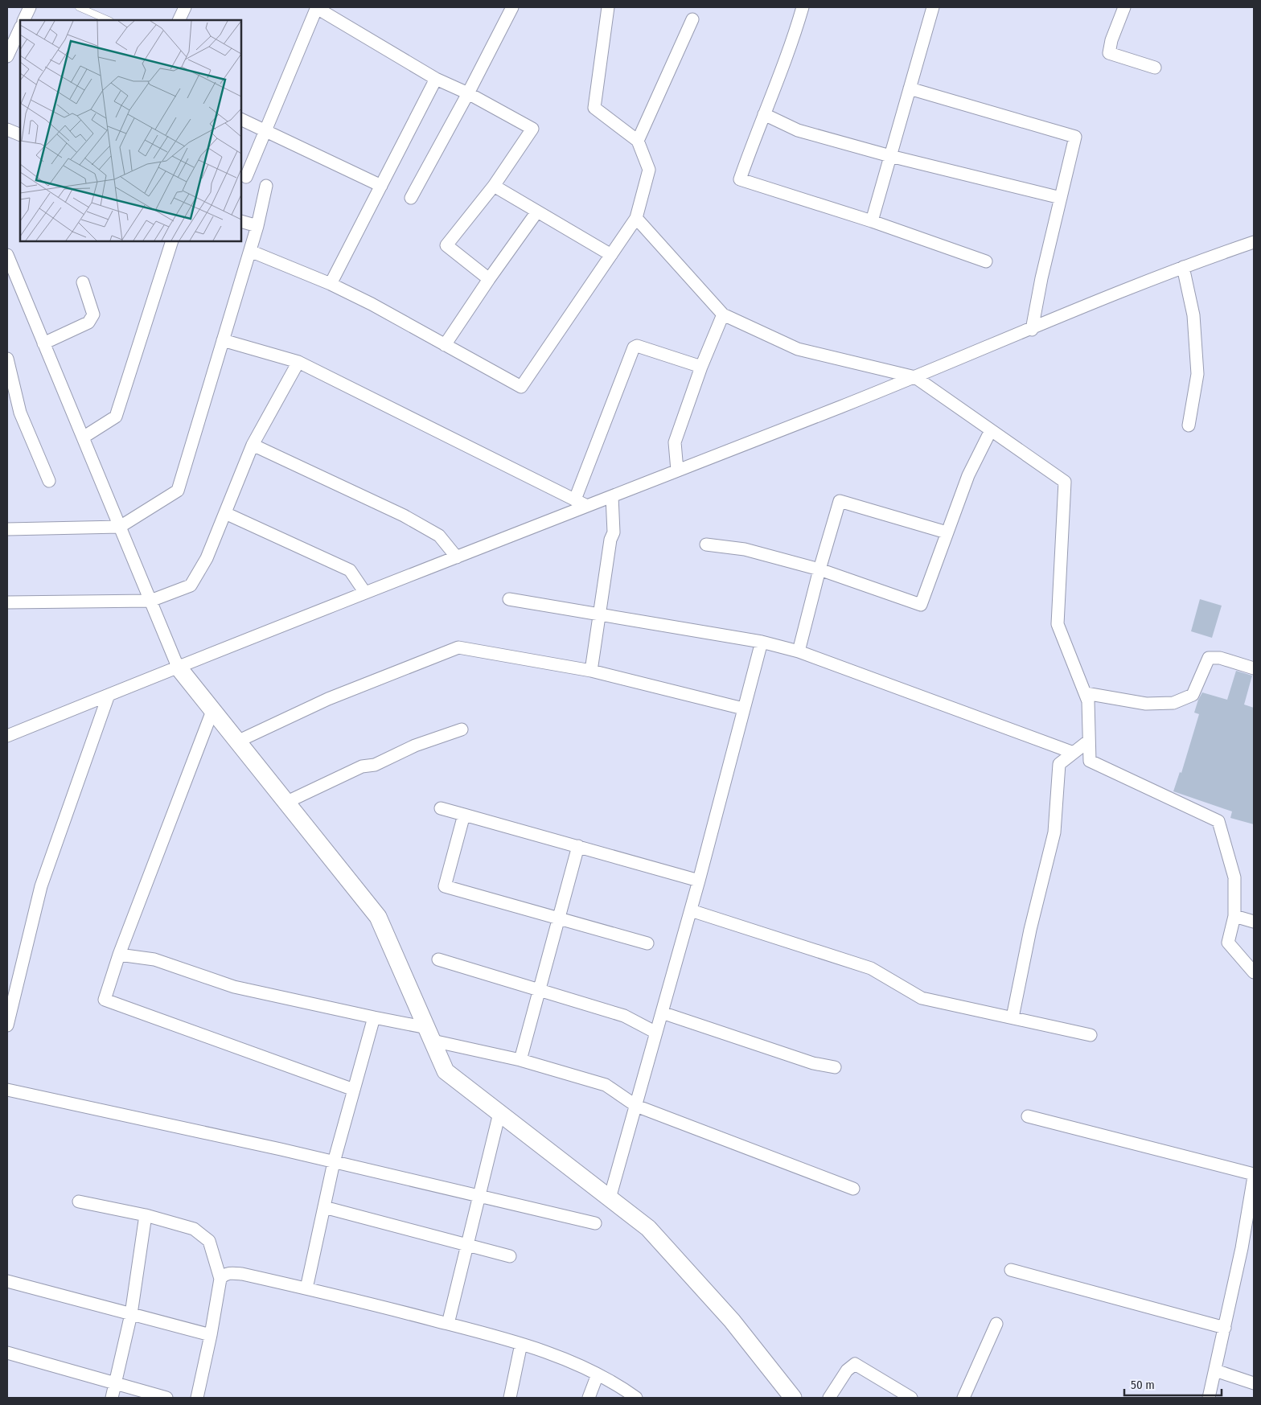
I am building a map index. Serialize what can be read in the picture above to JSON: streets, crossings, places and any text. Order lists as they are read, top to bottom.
{
  "scale_bar": "50 m"
}
